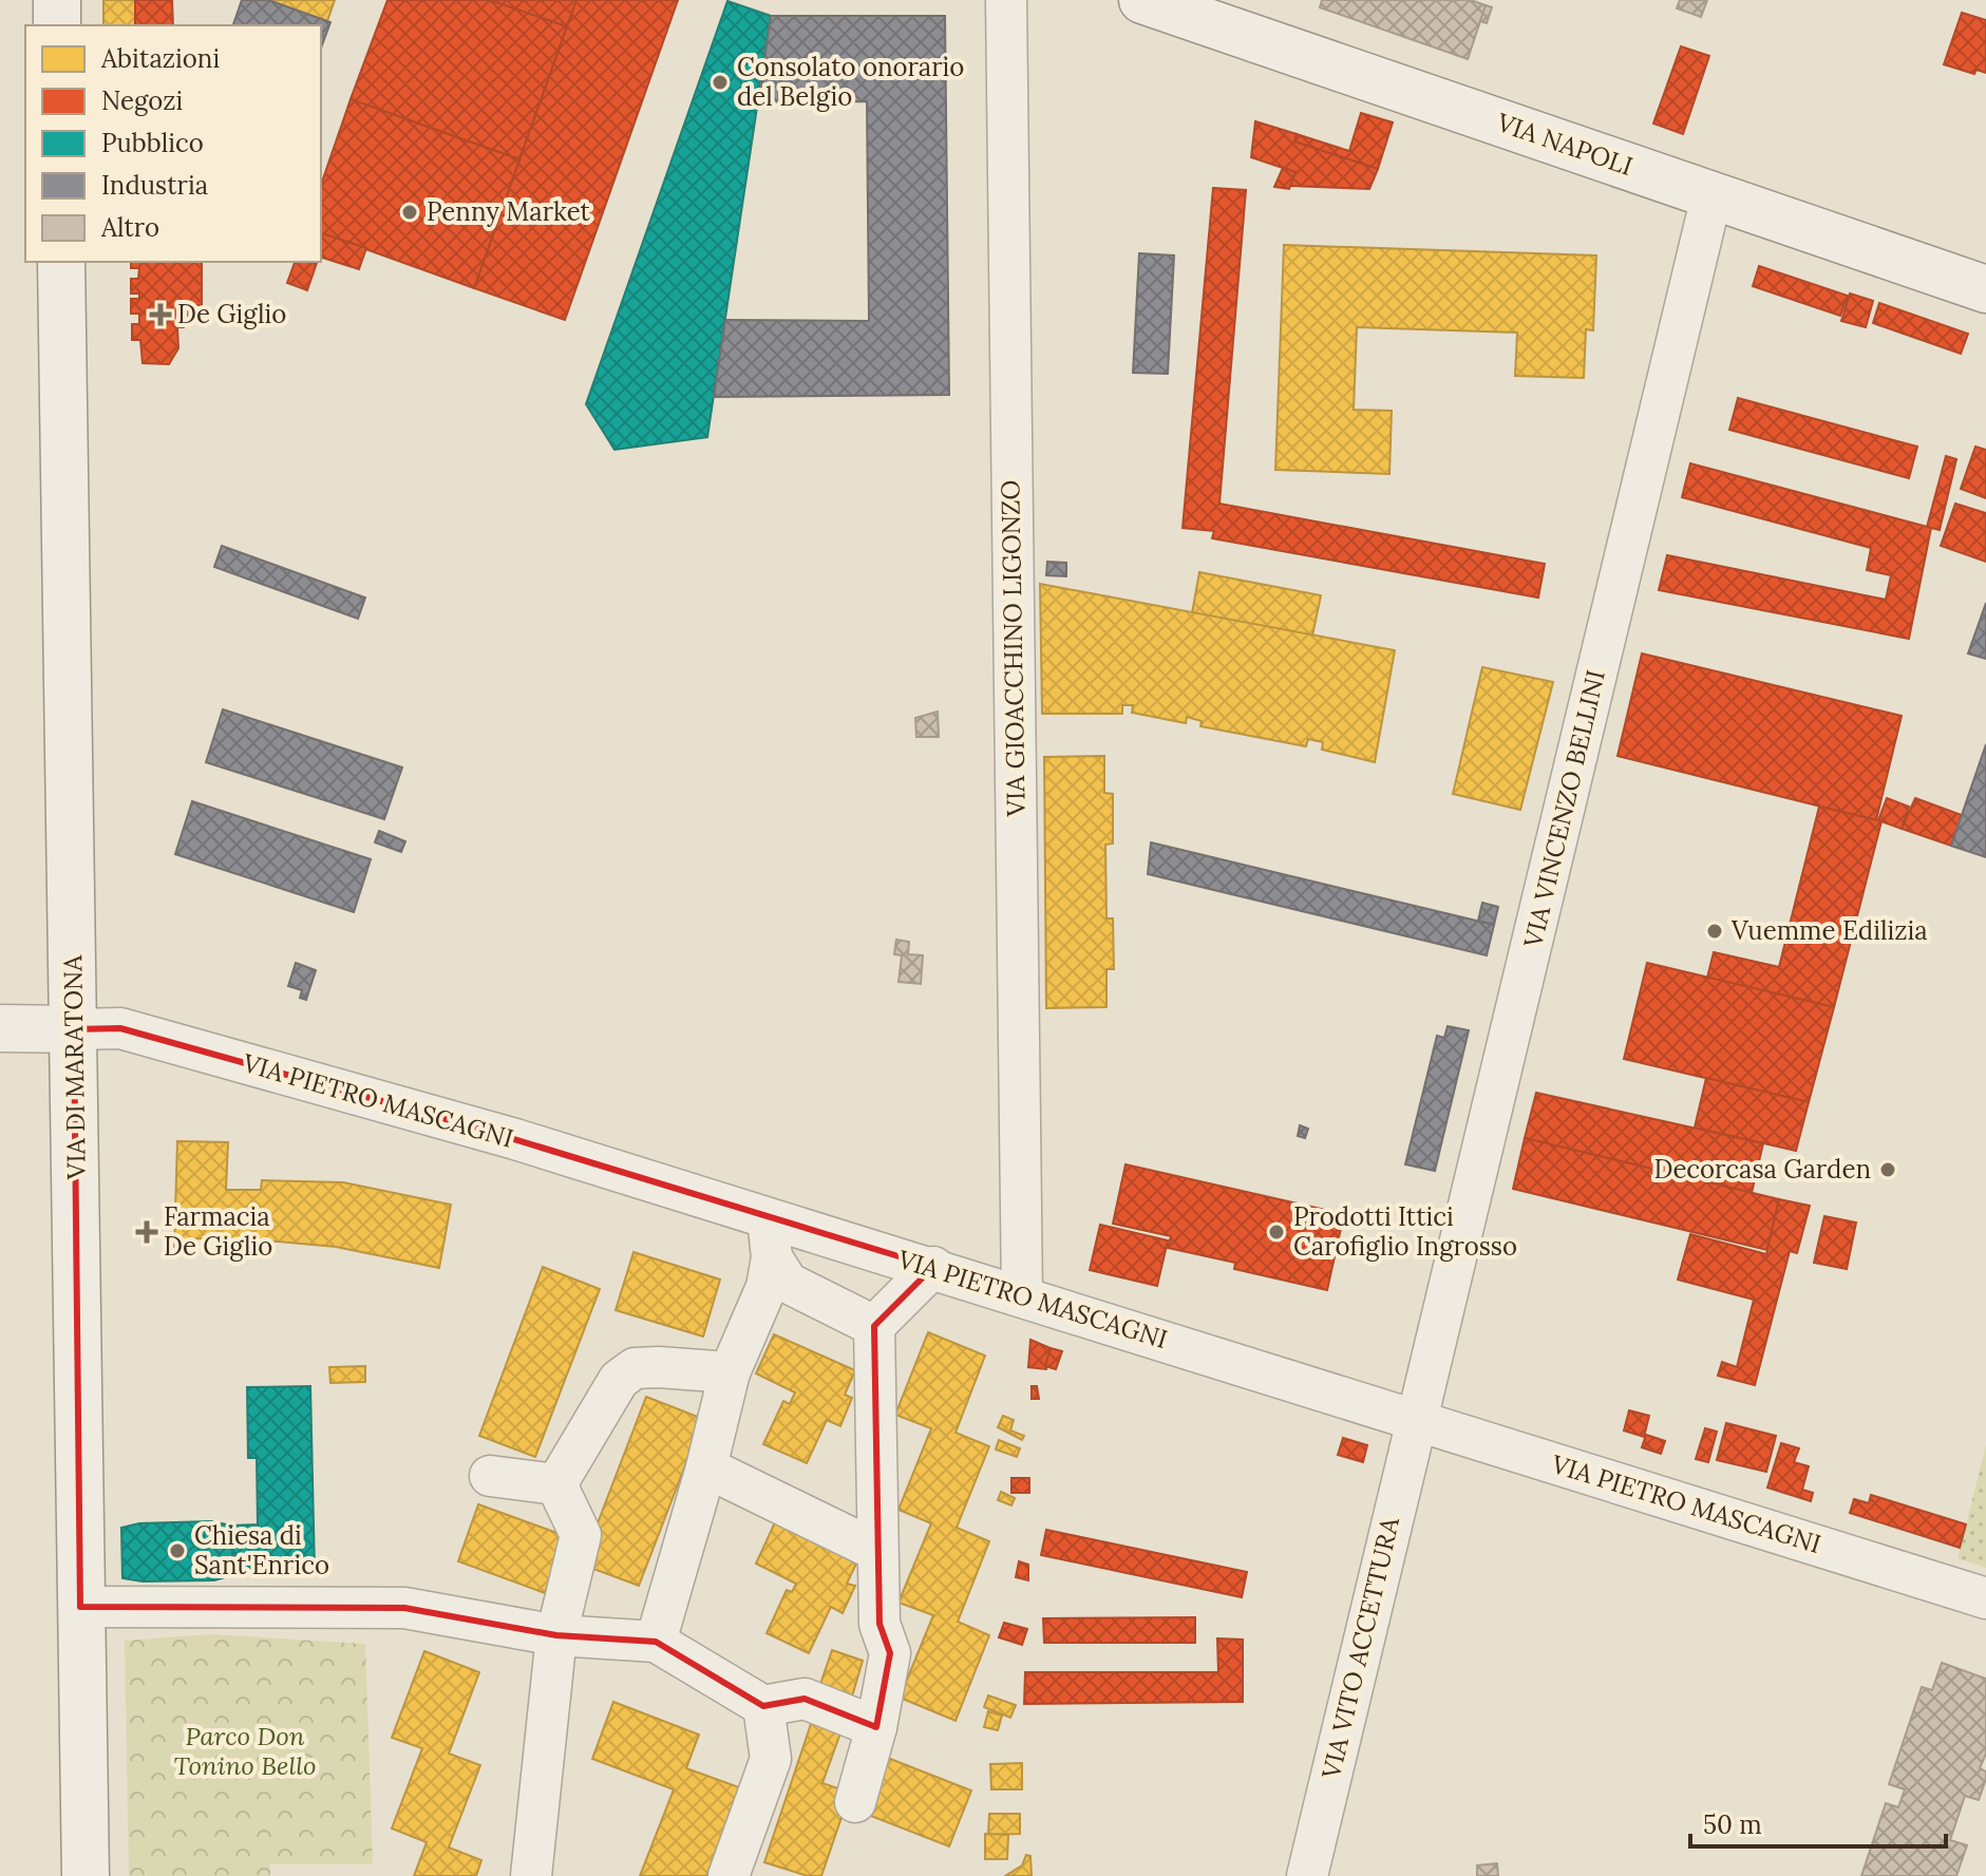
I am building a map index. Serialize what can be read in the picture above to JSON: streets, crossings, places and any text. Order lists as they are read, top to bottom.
{
  "streets": {
    "main road": ["VIA NAPOLI", "VIA DI MARATONA"],
    "street": [
      "VIA GIOACCHINO LIGONZO",
      "VIA VINCENZO BELLINI",
      "VIA PIETRO MASCAGNI",
      "VIA VITO ACCETTURA"
    ]
  },
  "crossings": [
    ["VIA NAPOLI", "VIA VINCENZO BELLINI"],
    ["VIA GIOACCHINO LIGONZO", "VIA PIETRO MASCAGNI"],
    ["VIA VINCENZO BELLINI", "VIA PIETRO MASCAGNI"],
    ["VIA VINCENZO BELLINI", "VIA VITO ACCETTURA"],
    ["VIA DI MARATONA", "VIA PIETRO MASCAGNI"],
    ["VIA PIETRO MASCAGNI", "VIA VITO ACCETTURA"]
  ],
  "parks": ["Parco Don Tonino Bello"],
  "places": {
    "other": [
      "Consolato onorario del Belgio",
      "Penny Market",
      "Vuemme Edilizia",
      "Decorcasa Garden",
      "Prodotti Ittici Carofiglio Ingrosso",
      "Chiesa di Sant'Enrico"
    ],
    "health": ["De Giglio", "Farmacia De Giglio"]
  },
  "legend": [
    "Abitazioni",
    "Negozi",
    "Pubblico",
    "Industria",
    "Altro"
  ],
  "scale_bar": "50 m"
}
